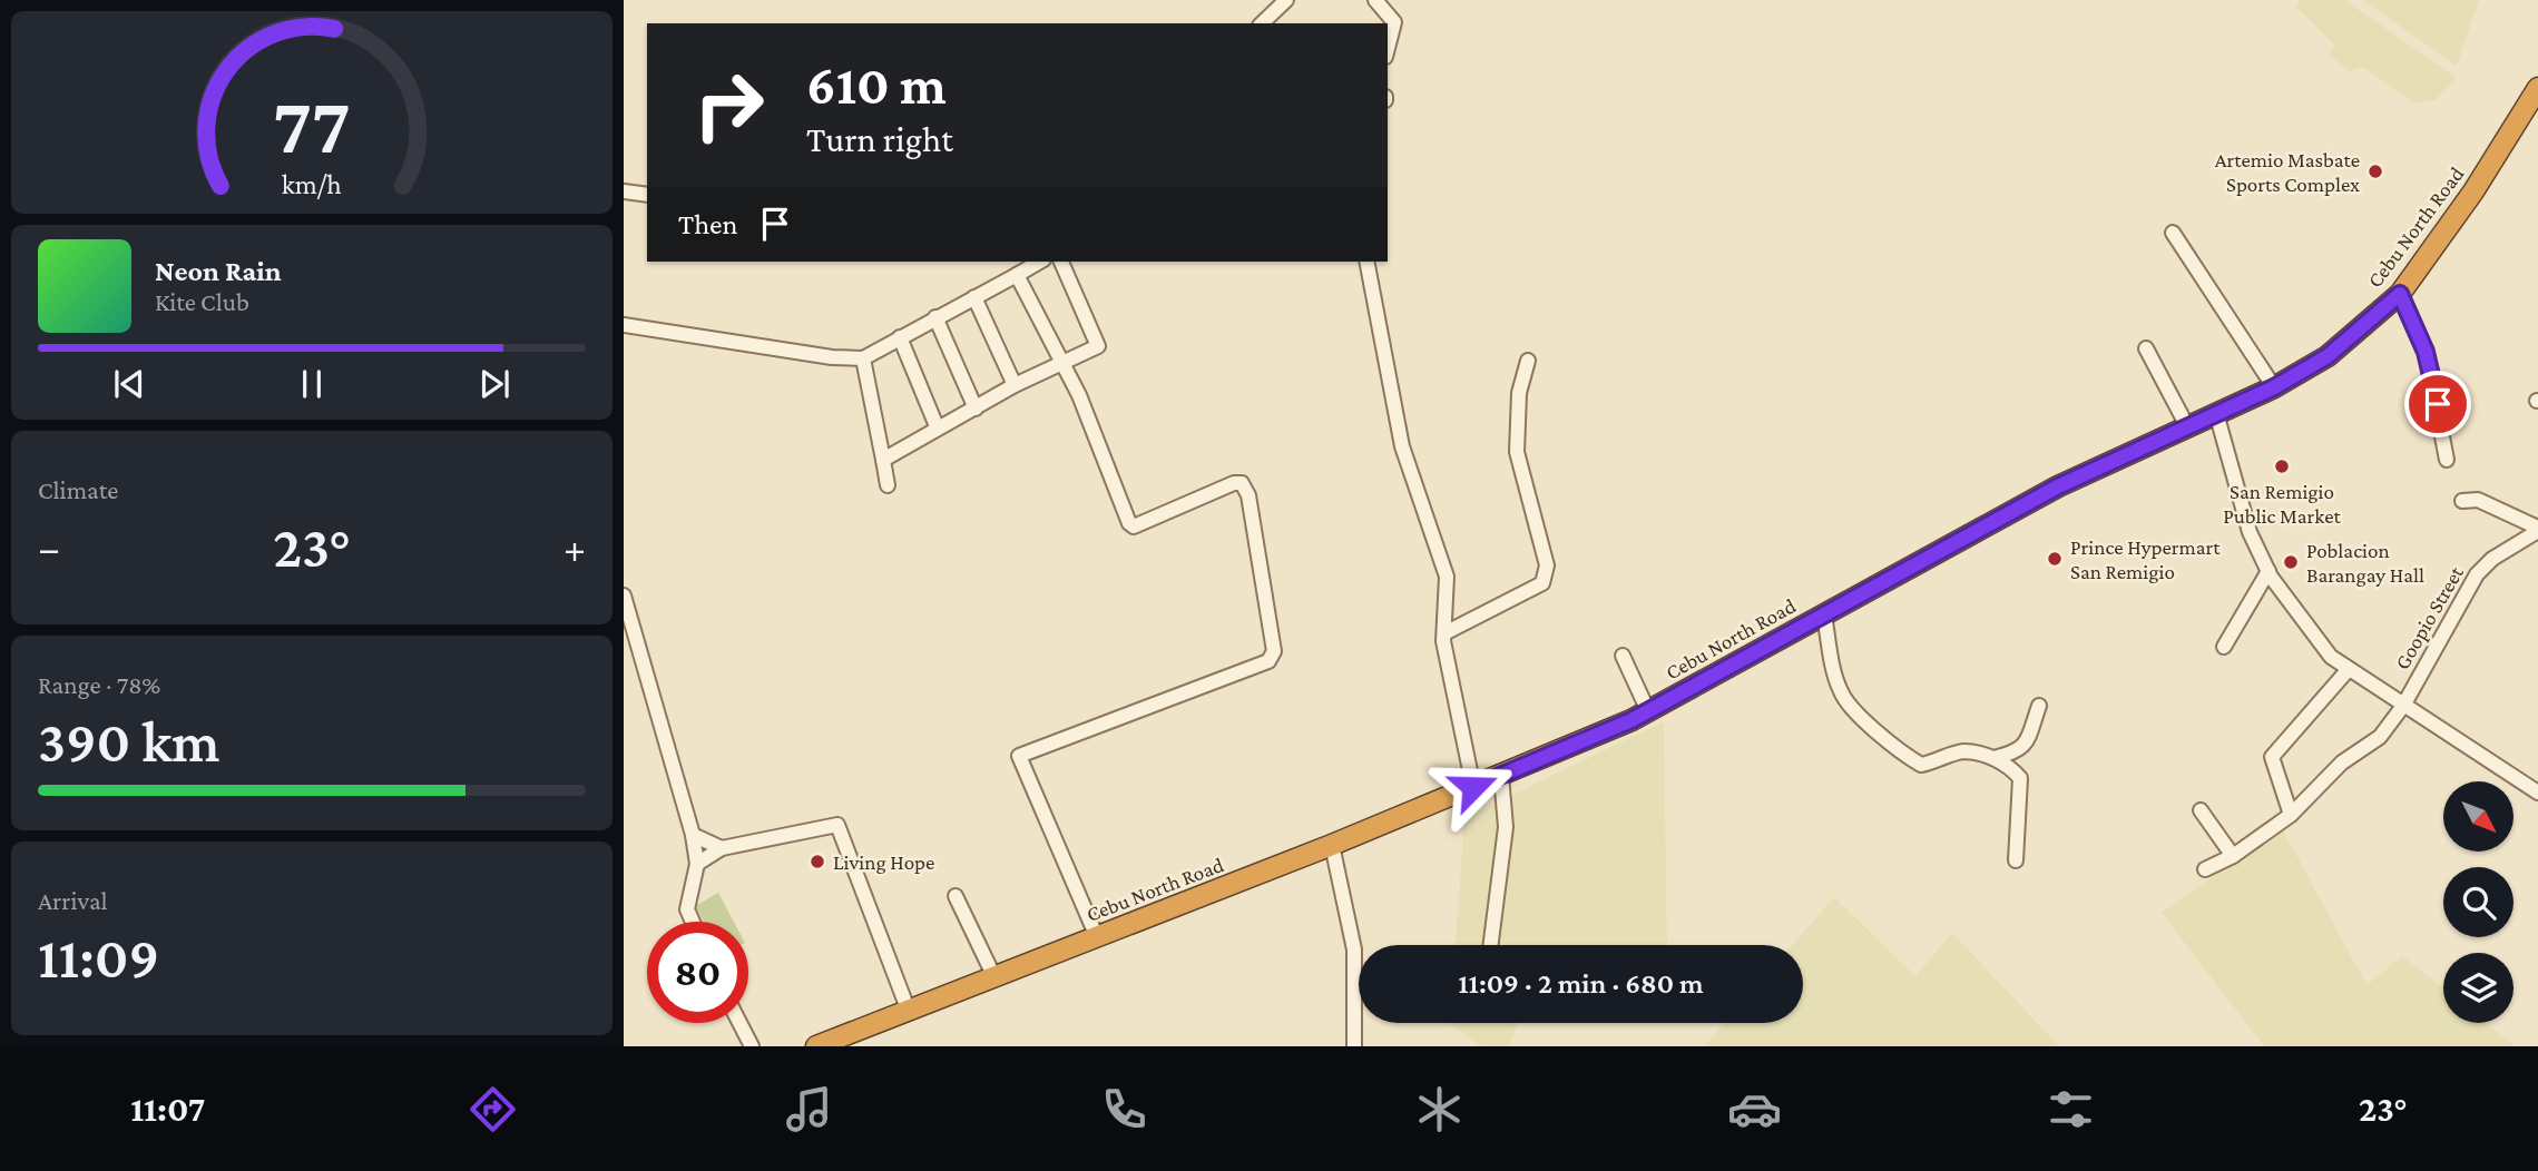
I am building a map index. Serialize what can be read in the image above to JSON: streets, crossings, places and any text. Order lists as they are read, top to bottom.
{
  "streets": {
    "highway": ["Cebu North Road"],
    "street": ["Goopio Street"]
  },
  "places": [
    "Artemio Masbate Sports Complex",
    "San Remigio Public Market",
    "Prince Hypermart San Remigio",
    "Poblacion Barangay Hall",
    "Living Hope"
  ],
  "north": "bottom right",
  "page": {
    "turn": ["610 m", "Turn right"],
    "then": "Then",
    "song": ["Neon Rain", "Kite Club"],
    "tile": [
      "Climate",
      ["Range · 78%", "390 km"],
      ["Arrival", "11:09"]
    ],
    "heat": ["−", "23°", "+"],
    "limit": "80",
    "trip": "11:09 · 2 min · 680 m",
    "tabs": ["11:07", "23°"],
    "gauge": ["77", "km/h"]
  }
}
